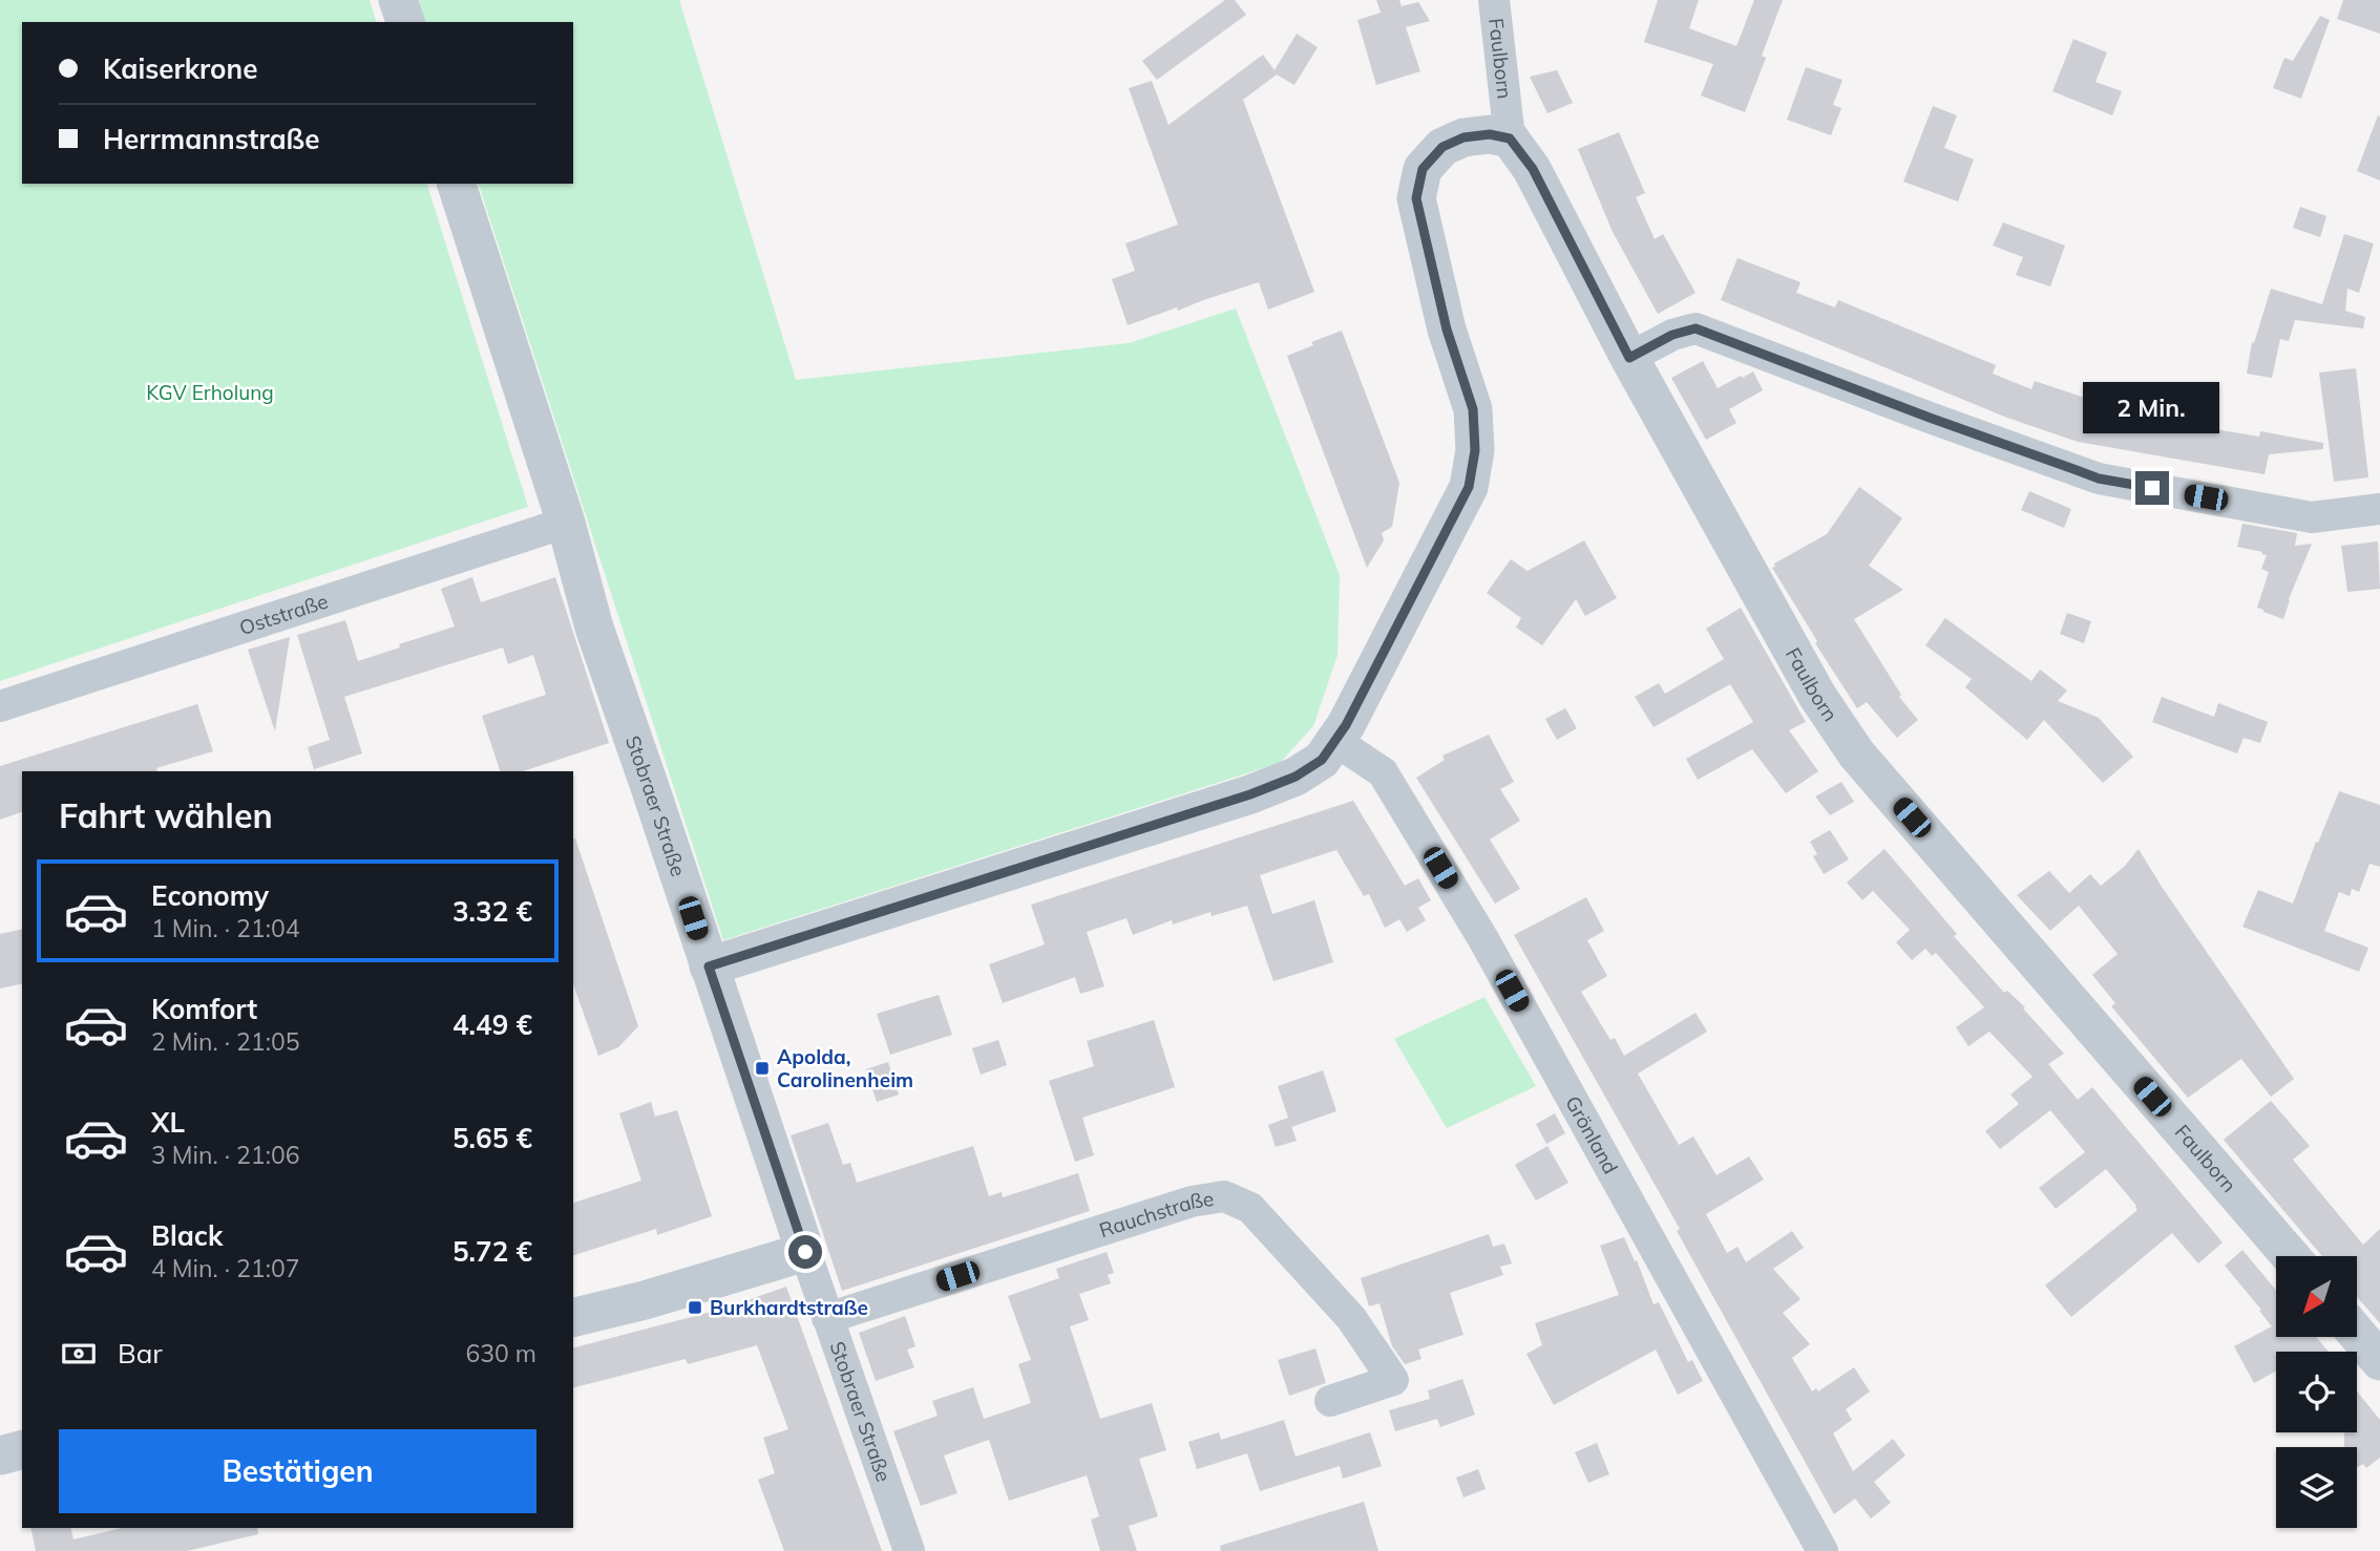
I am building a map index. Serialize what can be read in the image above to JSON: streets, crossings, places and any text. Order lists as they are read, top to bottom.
{
  "streets": {
    "street": [
      "Faulborn",
      "Oststraße",
      "Stobraer Straße",
      "Grönland",
      "Rauchstraße"
    ]
  },
  "crossings": [
    ["Oststraße", "Stobraer Straße"],
    ["Stobraer Straße", "Rauchstraße"]
  ],
  "parks": ["KGV Erholung"],
  "places": {
    "transit": ["Apolda, Carolinenheim", "Burkhardtstraße"]
  },
  "north": "bottom left",
  "page": {
    "banner": ["Kaiserkrone", "Herrmannstraße"],
    "bubble": "2 Min.",
    "heading": "Fahrt wählen",
    "list": [
      {
        "name": "Economy",
        "note": "1 Min. · 21:04",
        "value": "3.32 €"
      },
      {
        "name": "Komfort",
        "note": "2 Min. · 21:05",
        "value": "4.49 €"
      },
      {
        "name": "XL",
        "note": "3 Min. · 21:06",
        "value": "5.65 €"
      },
      {
        "name": "Black",
        "note": "4 Min. · 21:07",
        "value": "5.72 €"
      }
    ],
    "pay": ["Bar", "630 m"],
    "buttons": "Bestätigen"
  }
}
